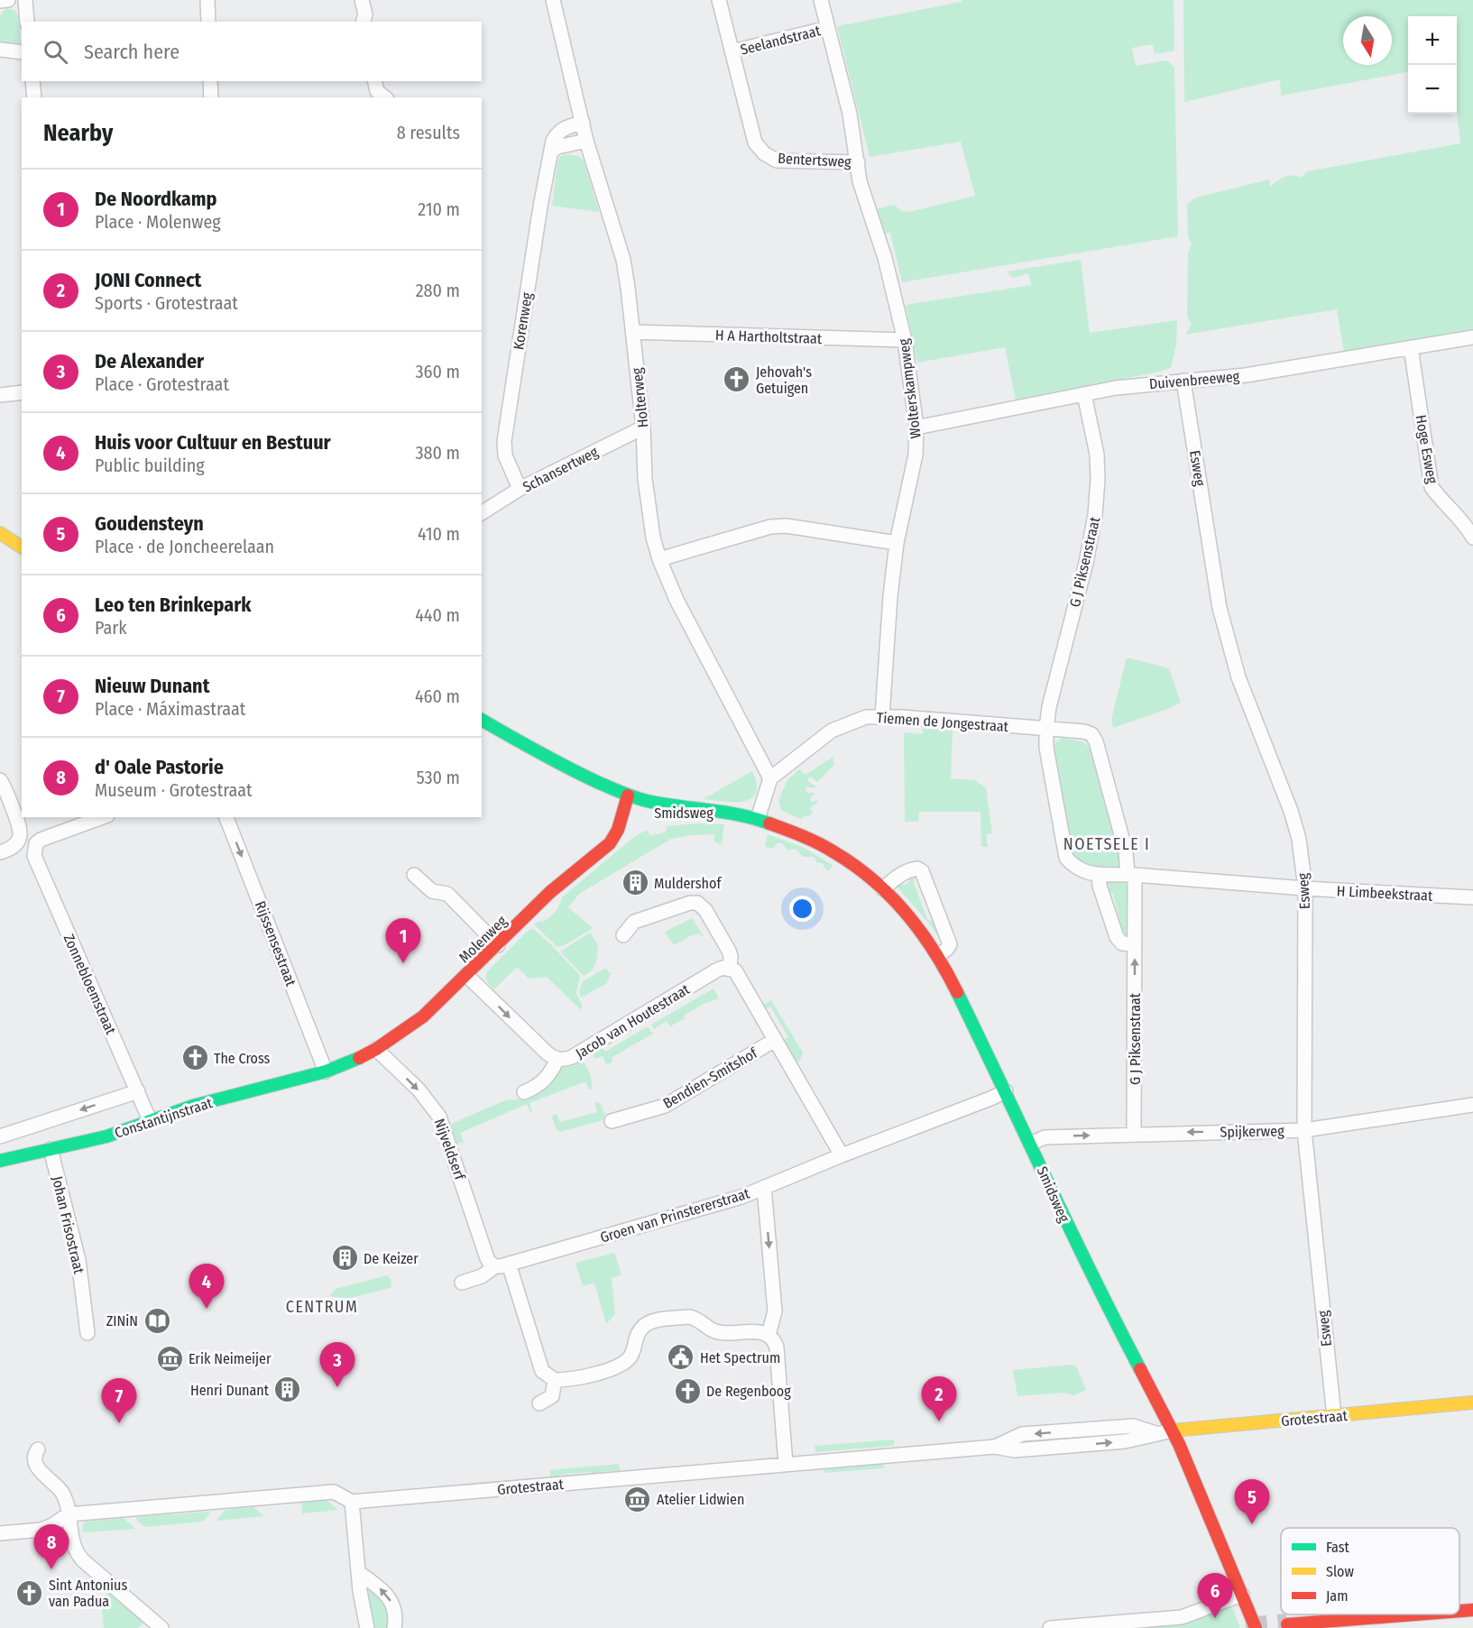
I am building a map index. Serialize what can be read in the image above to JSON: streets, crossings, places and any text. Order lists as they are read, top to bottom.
{
  "streets": {
    "main road": [
      "Smidsweg",
      "Molenweg",
      "Constantijnstraat",
      "Grotestraat"
    ],
    "street": [
      "Seelandstraat",
      "Bentertsweg",
      "Korenweg",
      "H A Hartholtstraat",
      "Duivenbreeweg",
      "Wolterskampweg",
      "Holterweg",
      "Hoge Esweg",
      "Esweg",
      "Schansertweg",
      "G J Piksenstraat",
      "Tiemen de Jongestraat",
      "H Limbeekstraat",
      "Rijssensestraat",
      "Zonnebloemstraat",
      "Jacob van Houtestraat",
      "Bendien-Smitshof",
      "Spijkerweg",
      "Nijveldserf",
      "Groen van Prinstererstraat",
      "Johan Frisostraat"
    ]
  },
  "crossings": [
    ["Seelandstraat", "Bentertsweg"],
    ["Bentertsweg", "Wolterskampweg"],
    ["Korenweg", "Holterweg"],
    ["Korenweg", "Schansertweg"],
    ["H A Hartholtstraat", "Wolterskampweg"],
    ["H A Hartholtstraat", "Holterweg"],
    ["Duivenbreeweg", "Wolterskampweg"],
    ["Duivenbreeweg", "Hoge Esweg"],
    ["Duivenbreeweg", "Esweg"],
    ["Duivenbreeweg", "G J Piksenstraat"],
    ["Wolterskampweg", "Tiemen de Jongestraat"],
    ["Holterweg", "Schansertweg"],
    ["Holterweg", "Tiemen de Jongestraat"],
    ["Esweg", "H Limbeekstraat"],
    ["Esweg", "Spijkerweg"],
    ["Esweg", "Grotestraat"],
    ["G J Piksenstraat", "Tiemen de Jongestraat"],
    ["G J Piksenstraat", "H Limbeekstraat"],
    ["G J Piksenstraat", "Spijkerweg"],
    ["Smidsweg", "Molenweg"],
    ["Smidsweg", "Spijkerweg"],
    ["Smidsweg", "Groen van Prinstererstraat"],
    ["Smidsweg", "Grotestraat"],
    ["Molenweg", "Rijssensestraat"],
    ["Molenweg", "Jacob van Houtestraat"],
    ["Molenweg", "Constantijnstraat"],
    ["Molenweg", "Nijveldserf"],
    ["Rijssensestraat", "Constantijnstraat"],
    ["Zonnebloemstraat", "Constantijnstraat"],
    ["Constantijnstraat", "Johan Frisostraat"],
    ["Nijveldserf", "Groen van Prinstererstraat"]
  ],
  "one_way": ["Rijssensestraat", "Jacob van Houtestraat", "Nijveldserf"],
  "districts": ["NOETSELE I", "CENTRUM"],
  "places": {
    "church": [
      "Jehovah's Getuigen",
      "The Cross",
      "De Regenboog",
      "Sint Antonius van Padua"
    ],
    "building": ["Muldershof", "De Keizer", "Henri Dunant"],
    "library": ["ZINiN"],
    "public building": ["Het Spectrum"],
    "museum": ["Erik Neimeijer", "Atelier Lidwien"]
  },
  "legend": ["Fast", "Slow", "Jam"],
  "north": "bottom",
  "page": {
    "map_buttons": ["+", "−"],
    "search": "Search here",
    "heading": ["Nearby", "8 results"],
    "list": [
      {
        "mark": "1",
        "name": "De Noordkamp",
        "note": "Place · Molenweg",
        "value": "210 m"
      },
      {
        "mark": "2",
        "name": "JONI Connect",
        "note": "Sports · Grotestraat",
        "value": "280 m"
      },
      {
        "mark": "3",
        "name": "De Alexander",
        "note": "Place · Grotestraat",
        "value": "360 m"
      },
      {
        "mark": "4",
        "name": "Huis voor Cultuur en Bestuur",
        "note": "Public building",
        "value": "380 m"
      },
      {
        "mark": "5",
        "name": "Goudensteyn",
        "note": "Place · de Joncheerelaan",
        "value": "410 m"
      },
      {
        "mark": "6",
        "name": "Leo ten Brinkepark",
        "note": "Park",
        "value": "440 m"
      },
      {
        "mark": "7",
        "name": "Nieuw Dunant",
        "note": "Place · Máximastraat",
        "value": "460 m"
      },
      {
        "mark": "8",
        "name": "d' Oale Pastorie",
        "note": "Museum · Grotestraat",
        "value": "530 m"
      }
    ],
    "pins": [
      "1",
      "4",
      "3",
      "2",
      "7",
      "5",
      "8",
      "6"
    ]
  }
}
